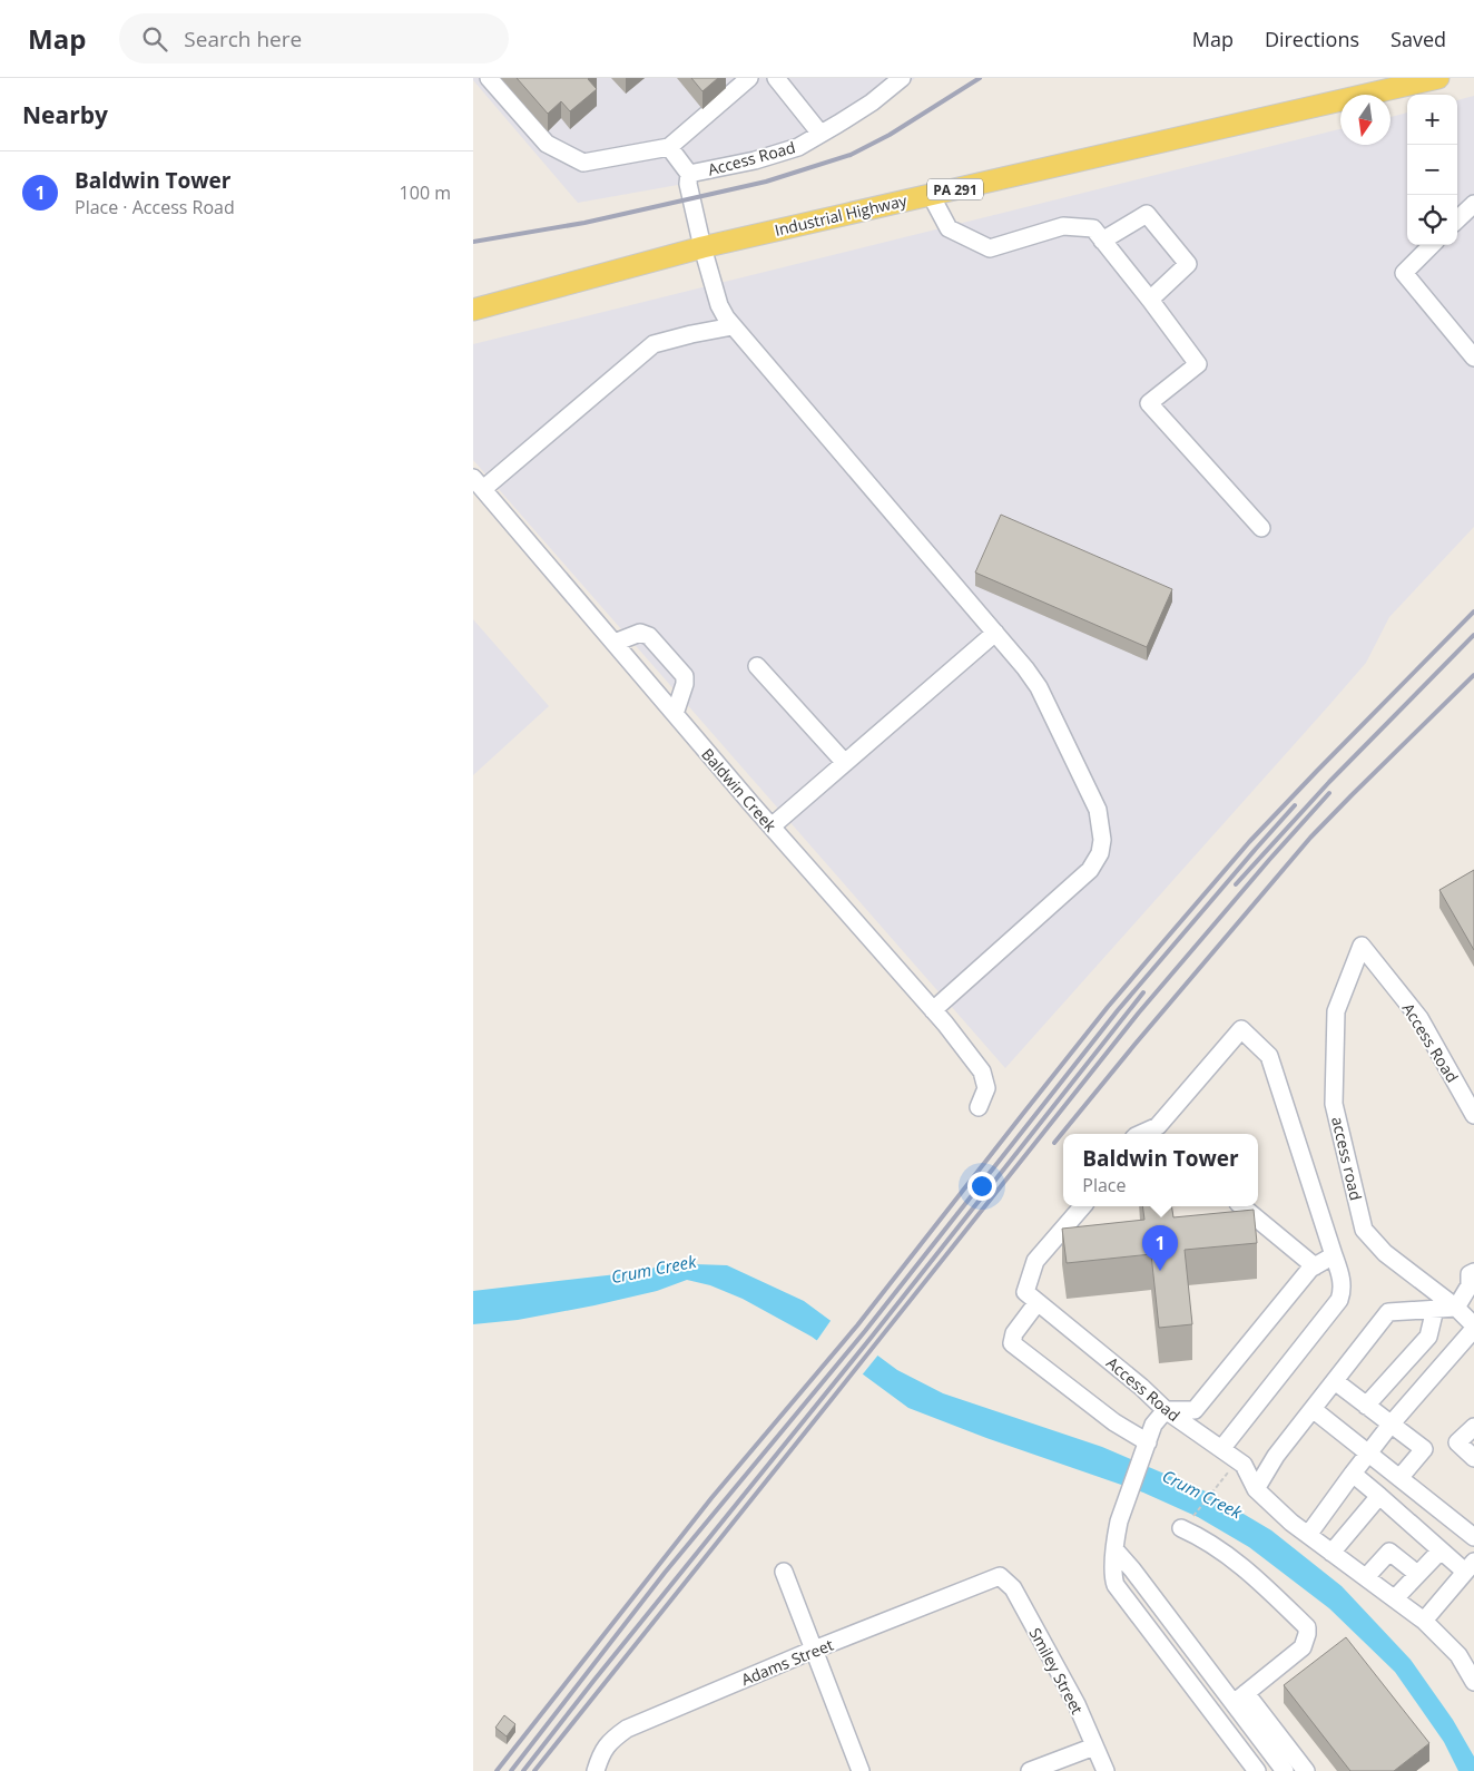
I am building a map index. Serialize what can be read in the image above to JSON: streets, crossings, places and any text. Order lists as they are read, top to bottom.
{
  "streets": {
    "main road": ["PA 291", "Industrial Highway"],
    "street": [
      "Access Road",
      "Baldwin Creek",
      "access road",
      "Adams Street",
      "Smiley Street"
    ]
  },
  "crossings": [
    ["Access Road", "Industrial Highway"],
    ["Access Road", "Baldwin Creek"],
    ["Access Road", "access road"],
    ["Adams Street", "Smiley Street"]
  ],
  "water": ["Crum Creek"],
  "north": "bottom",
  "page": {
    "header": "Map",
    "search": "Search here",
    "nav": ["Map", "Directions", "Saved"],
    "heading": "Nearby",
    "map_buttons": ["+", "−"],
    "list": [
      {
        "mark": "1",
        "name": "Baldwin Tower",
        "note": "Place · Access Road",
        "value": "100 m"
      }
    ],
    "popup": ["Baldwin Tower", "Place"],
    "pins": "1"
  }
}
